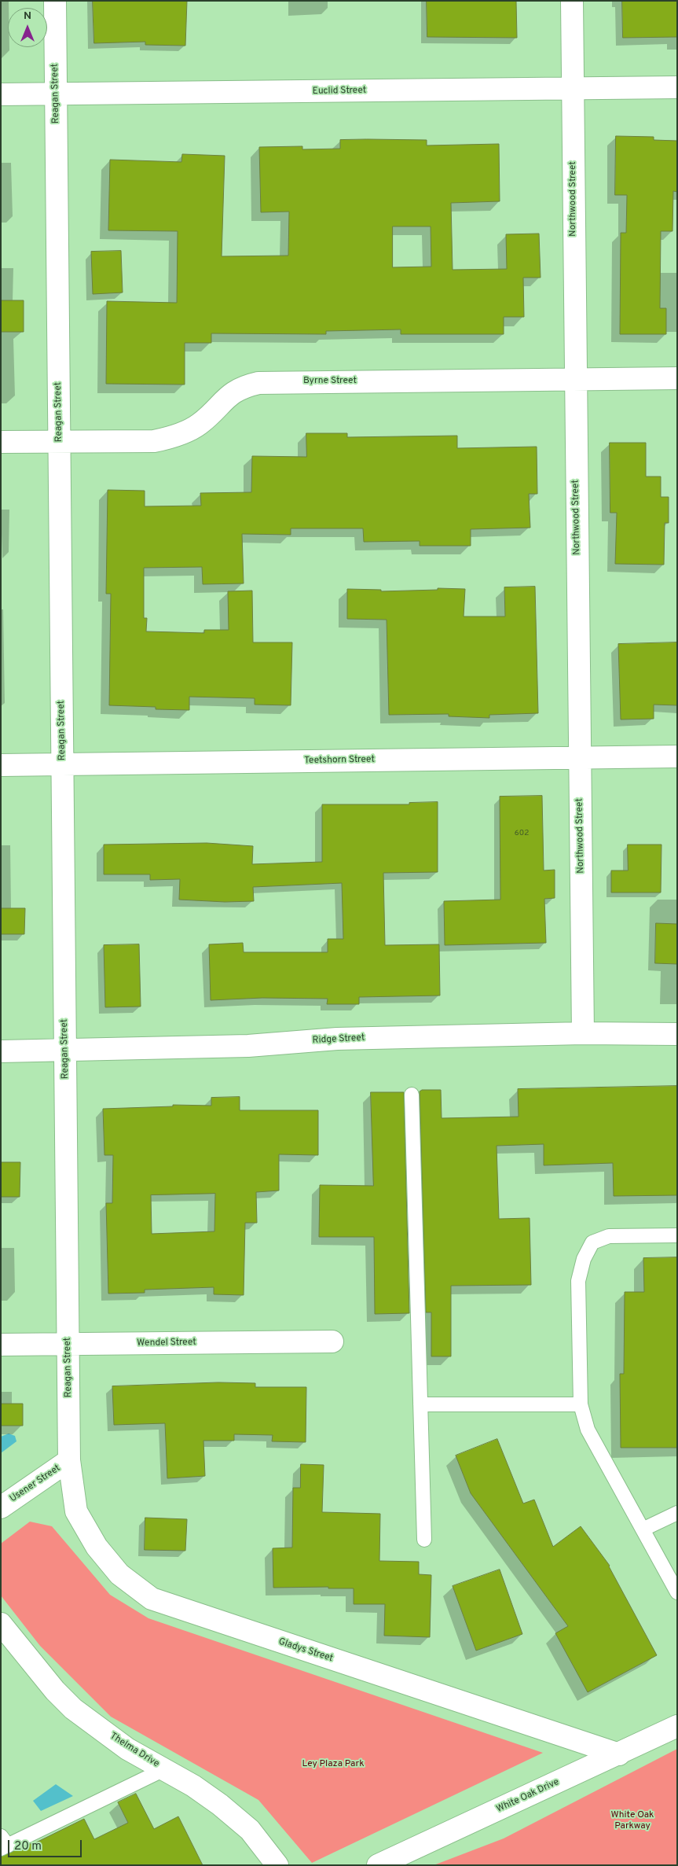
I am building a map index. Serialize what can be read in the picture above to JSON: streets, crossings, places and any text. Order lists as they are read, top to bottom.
{
  "streets": {
    "street": [
      "Euclid Street",
      "Reagan Street",
      "Northwood Street",
      "Byrne Street",
      "Teetshorn Street",
      "Ridge Street",
      "Wendel Street",
      "Usener Street",
      "Gladys Street",
      "Thelma Drive",
      "White Oak Drive"
    ]
  },
  "crossings": [
    ["Euclid Street", "Reagan Street"],
    ["Euclid Street", "Northwood Street"],
    ["Reagan Street", "Byrne Street"],
    ["Reagan Street", "Teetshorn Street"],
    ["Reagan Street", "Ridge Street"],
    ["Reagan Street", "Wendel Street"],
    ["Reagan Street", "Usener Street"],
    ["Reagan Street", "Gladys Street"],
    ["Northwood Street", "Byrne Street"],
    ["Northwood Street", "Teetshorn Street"],
    ["Northwood Street", "Ridge Street"],
    ["Usener Street", "Gladys Street"],
    ["Gladys Street", "White Oak Drive"]
  ],
  "parks": ["Ley Plaza Park", "White Oak Parkway"],
  "house_numbers": ["602"],
  "scale_bar": "20 m",
  "north": "top"
}
